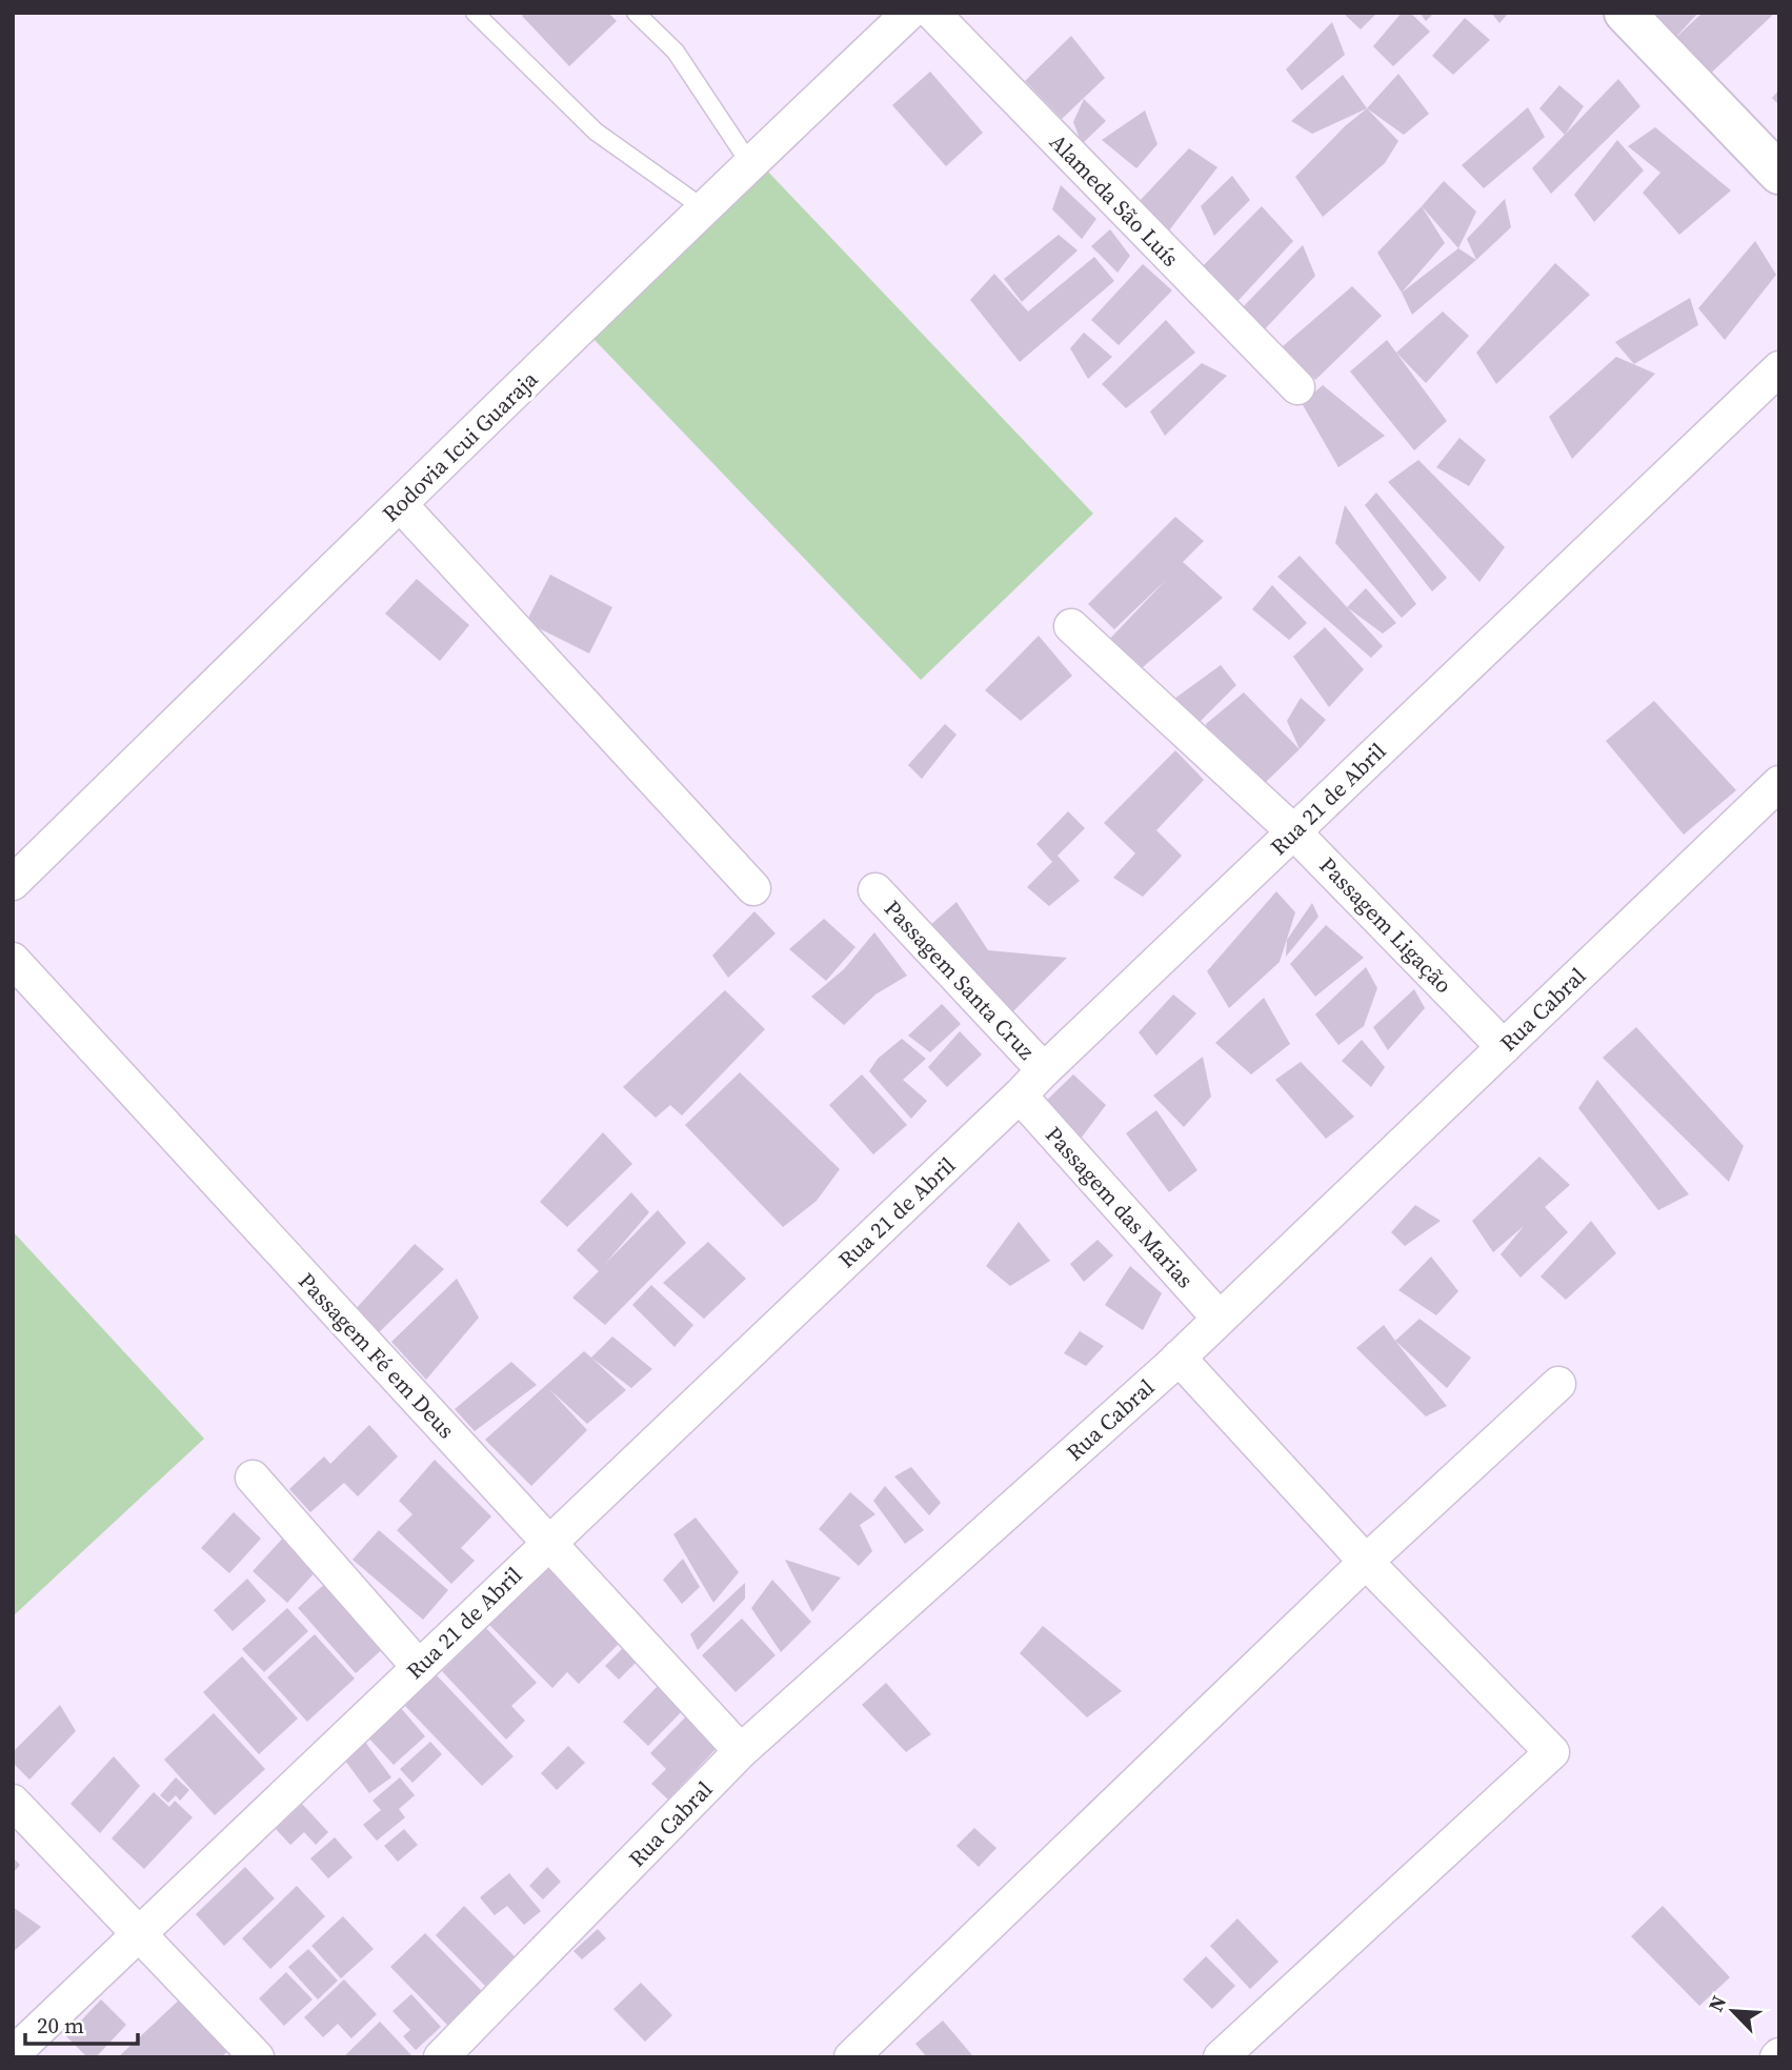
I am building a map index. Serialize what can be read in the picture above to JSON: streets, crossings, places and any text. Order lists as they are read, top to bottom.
{
  "streets": {
    "street": [
      "Alameda São Luís",
      "Rodovia Icui Guaraja",
      "Rua 21 de Abril",
      "Passagem Ligação",
      "Passagem Santa Cruz",
      "Rua Cabral",
      "Passagem das Marias",
      "Passagem Fé em Deus"
    ]
  },
  "crossings": [
    ["Rua 21 de Abril", "Passagem Ligação"],
    ["Rua 21 de Abril", "Passagem Santa Cruz"],
    ["Rua 21 de Abril", "Passagem das Marias"],
    ["Rua 21 de Abril", "Passagem Fé em Deus"],
    ["Passagem Ligação", "Rua Cabral"],
    ["Rua Cabral", "Passagem das Marias"],
    ["Rua Cabral", "Passagem Fé em Deus"]
  ],
  "scale_bar": "20 m",
  "north": "top left"
}
